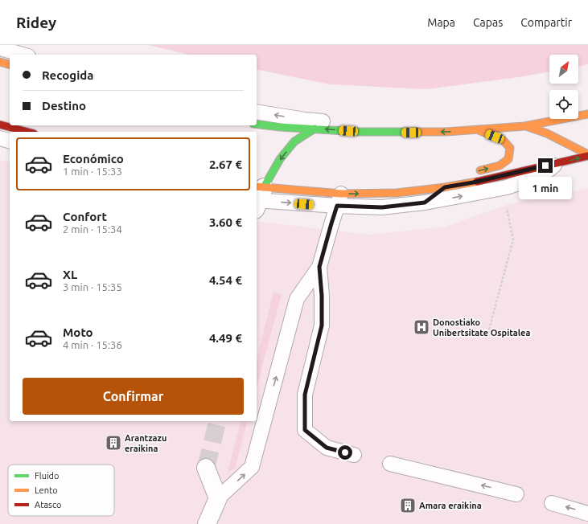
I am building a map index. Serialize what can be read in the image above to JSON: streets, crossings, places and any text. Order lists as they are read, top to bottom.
{
  "places": {
    "hospital": ["Donostiako Unibertsitate Ospitalea"],
    "building": ["Arantzazu eraikina", "Amara eraikina"]
  },
  "legend": ["Fluido", "Lento", "Atasco"],
  "north": "top right",
  "page": {
    "header": "Ridey",
    "nav": ["Mapa", "Capas", "Compartir"],
    "banner": ["Recogida", "Destino"],
    "list": [
      {
        "name": "Económico",
        "note": "1 min · 15:33",
        "value": "2.67 €"
      },
      {
        "name": "Confort",
        "note": "2 min · 15:34",
        "value": "3.60 €"
      },
      {
        "name": "XL",
        "note": "3 min · 15:35",
        "value": "4.54 €"
      },
      {
        "name": "Moto",
        "note": "4 min · 15:36",
        "value": "4.49 €"
      }
    ],
    "bubble": "1 min",
    "buttons": "Confirmar"
  }
}
